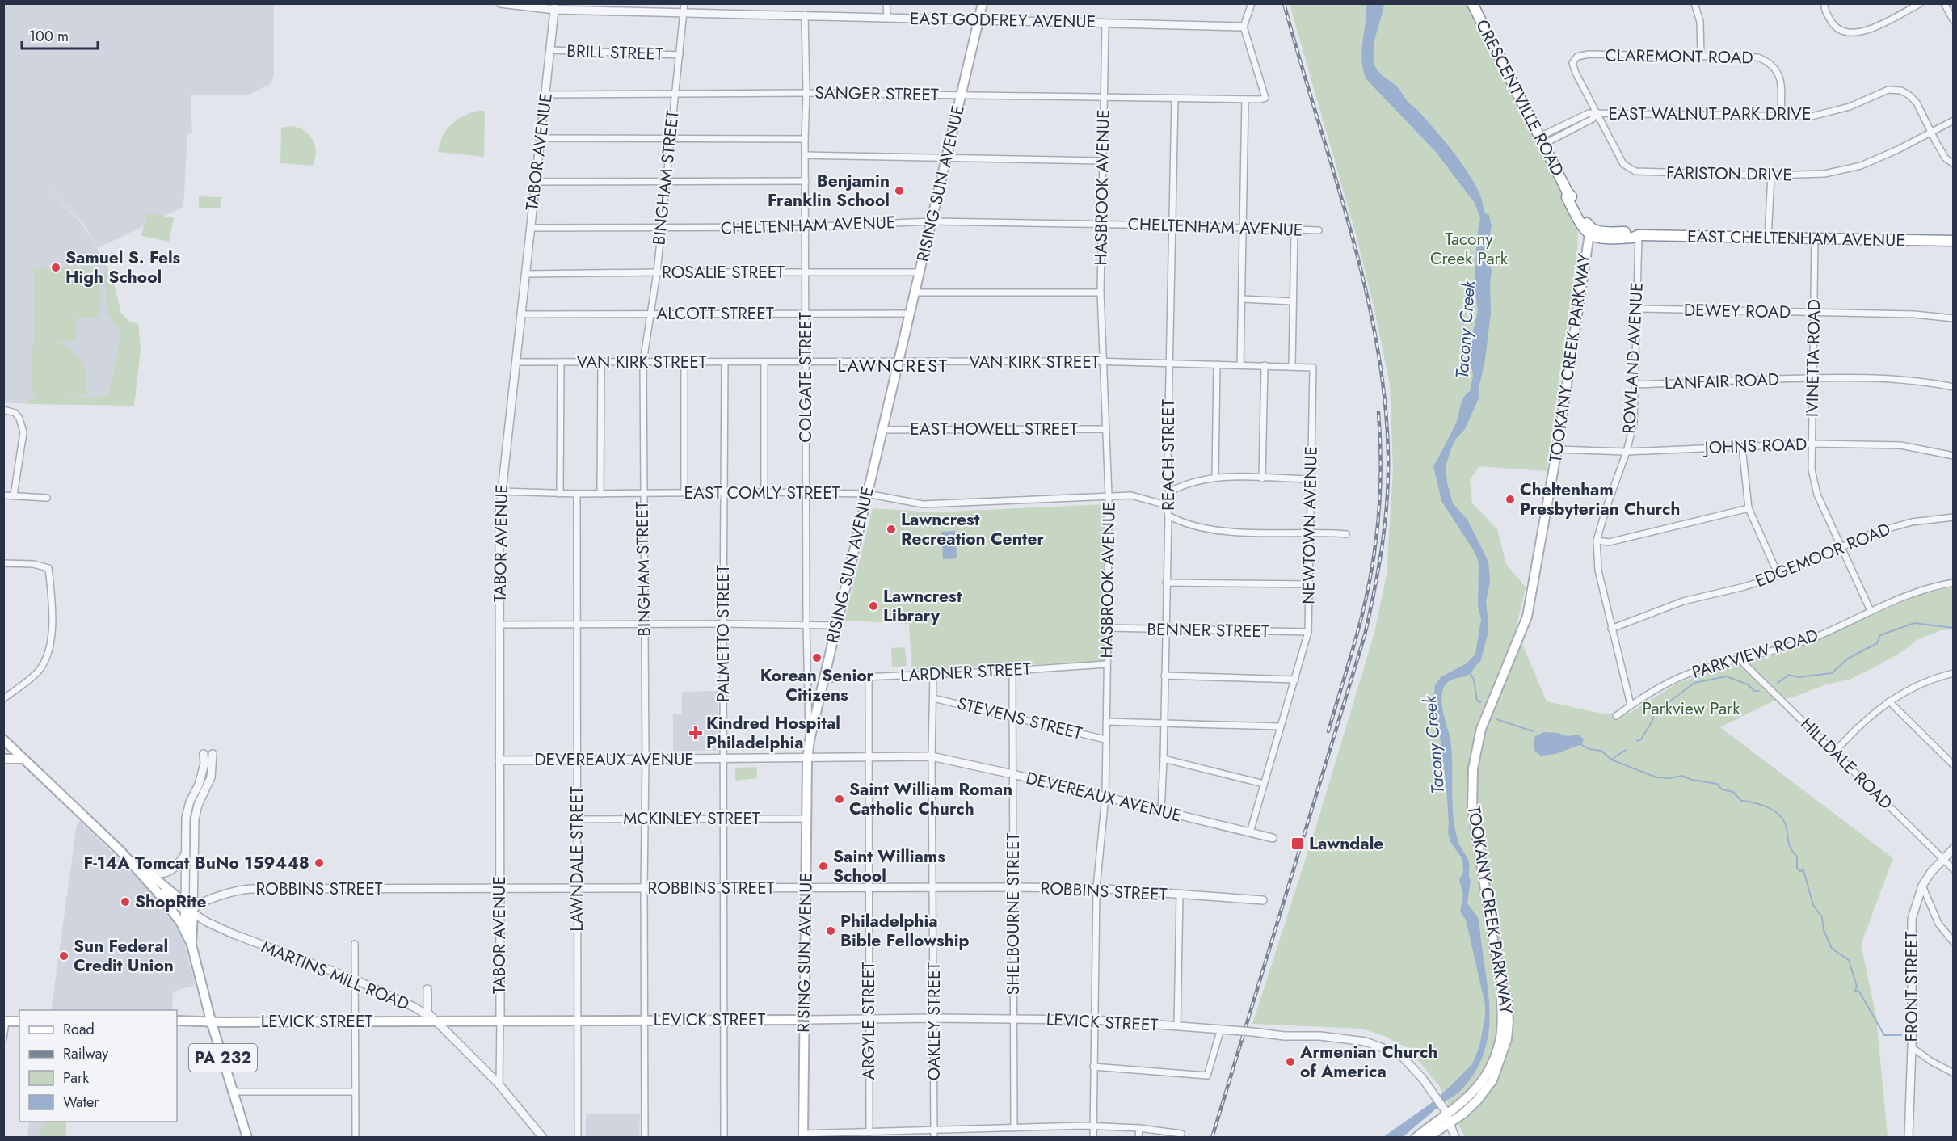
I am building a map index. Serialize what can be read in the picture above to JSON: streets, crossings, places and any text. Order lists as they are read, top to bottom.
{
  "streets": {
    "highway": ["CRESCENTVILLE ROAD", "EAST CHELTENHAM AVENUE"],
    "main road": [
      "RISING SUN AVENUE",
      "TOOKANY CREEK PARKWAY",
      "MARTINS MILL ROAD",
      "LEVICK STREET",
      "PA 232"
    ],
    "street": [
      "EAST GODFREY AVENUE",
      "BRILL STREET",
      "CLAREMONT ROAD",
      "SANGER STREET",
      "EAST WALNUT PARK DRIVE",
      "TABOR AVENUE",
      "FARISTON DRIVE",
      "BINGHAM STREET",
      "HASBROOK AVENUE",
      "CHELTENHAM AVENUE",
      "ROSALIE STREET",
      "DEWEY ROAD",
      "ALCOTT STREET",
      "ROWLAND AVENUE",
      "IVINETTA ROAD",
      "VAN KIRK STREET",
      "COLGATE STREET",
      "LANFAIR ROAD",
      "EAST HOWELL STREET",
      "JOHNS ROAD",
      "REACH STREET",
      "EAST COMLY STREET",
      "NEWTOWN AVENUE",
      "EDGEMOOR ROAD",
      "BENNER STREET",
      "PALMETTO STREET",
      "PARKVIEW ROAD",
      "LARDNER STREET",
      "STEVENS STREET",
      "DEVEREAUX AVENUE",
      "HILLDALE ROAD",
      "MCKINLEY STREET",
      "LAWNDALE STREET",
      "ROBBINS STREET",
      "SHELBOURNE STREET",
      "FRONT STREET",
      "ARGYLE STREET",
      "OAKLEY STREET"
    ]
  },
  "crossings": [
    ["EAST GODFREY AVENUE", "SANGER STREET"],
    ["EAST GODFREY AVENUE", "TABOR AVENUE"],
    ["EAST GODFREY AVENUE", "BINGHAM STREET"],
    ["EAST GODFREY AVENUE", "RISING SUN AVENUE"],
    ["EAST GODFREY AVENUE", "HASBROOK AVENUE"],
    ["EAST GODFREY AVENUE", "COLGATE STREET"],
    ["BRILL STREET", "TABOR AVENUE"],
    ["BRILL STREET", "BINGHAM STREET"],
    ["CLAREMONT ROAD", "EAST WALNUT PARK DRIVE"],
    ["CLAREMONT ROAD", "FARISTON DRIVE"],
    ["SANGER STREET", "TABOR AVENUE"],
    ["SANGER STREET", "BINGHAM STREET"],
    ["SANGER STREET", "RISING SUN AVENUE"],
    ["SANGER STREET", "HASBROOK AVENUE"],
    ["SANGER STREET", "COLGATE STREET"],
    ["SANGER STREET", "REACH STREET"],
    ["CRESCENTVILLE ROAD", "EAST WALNUT PARK DRIVE"],
    ["CRESCENTVILLE ROAD", "EAST CHELTENHAM AVENUE"],
    ["CRESCENTVILLE ROAD", "TOOKANY CREEK PARKWAY"],
    ["EAST WALNUT PARK DRIVE", "FARISTON DRIVE"],
    ["TABOR AVENUE", "CHELTENHAM AVENUE"],
    ["TABOR AVENUE", "ROSALIE STREET"],
    ["TABOR AVENUE", "ALCOTT STREET"],
    ["TABOR AVENUE", "VAN KIRK STREET"],
    ["TABOR AVENUE", "EAST COMLY STREET"],
    ["TABOR AVENUE", "DEVEREAUX AVENUE"],
    ["TABOR AVENUE", "ROBBINS STREET"],
    ["TABOR AVENUE", "MARTINS MILL ROAD"],
    ["TABOR AVENUE", "LEVICK STREET"],
    ["BINGHAM STREET", "CHELTENHAM AVENUE"],
    ["BINGHAM STREET", "ROSALIE STREET"],
    ["BINGHAM STREET", "ALCOTT STREET"],
    ["BINGHAM STREET", "VAN KIRK STREET"],
    ["BINGHAM STREET", "EAST COMLY STREET"],
    ["BINGHAM STREET", "DEVEREAUX AVENUE"],
    ["BINGHAM STREET", "MCKINLEY STREET"],
    ["BINGHAM STREET", "ROBBINS STREET"],
    ["BINGHAM STREET", "LEVICK STREET"],
    ["RISING SUN AVENUE", "CHELTENHAM AVENUE"],
    ["RISING SUN AVENUE", "ROSALIE STREET"],
    ["RISING SUN AVENUE", "ALCOTT STREET"],
    ["RISING SUN AVENUE", "VAN KIRK STREET"],
    ["RISING SUN AVENUE", "COLGATE STREET"],
    ["RISING SUN AVENUE", "EAST HOWELL STREET"],
    ["RISING SUN AVENUE", "EAST COMLY STREET"],
    ["RISING SUN AVENUE", "LARDNER STREET"],
    ["RISING SUN AVENUE", "DEVEREAUX AVENUE"],
    ["RISING SUN AVENUE", "MCKINLEY STREET"],
    ["RISING SUN AVENUE", "ROBBINS STREET"],
    ["RISING SUN AVENUE", "LEVICK STREET"],
    ["HASBROOK AVENUE", "CHELTENHAM AVENUE"],
    ["HASBROOK AVENUE", "VAN KIRK STREET"],
    ["HASBROOK AVENUE", "EAST HOWELL STREET"],
    ["HASBROOK AVENUE", "EAST COMLY STREET"],
    ["HASBROOK AVENUE", "BENNER STREET"],
    ["HASBROOK AVENUE", "LARDNER STREET"],
    ["HASBROOK AVENUE", "STEVENS STREET"],
    ["HASBROOK AVENUE", "DEVEREAUX AVENUE"],
    ["HASBROOK AVENUE", "ROBBINS STREET"],
    ["HASBROOK AVENUE", "LEVICK STREET"],
    ["CHELTENHAM AVENUE", "COLGATE STREET"],
    ["CHELTENHAM AVENUE", "REACH STREET"],
    ["EAST CHELTENHAM AVENUE", "TOOKANY CREEK PARKWAY"],
    ["EAST CHELTENHAM AVENUE", "ROWLAND AVENUE"],
    ["EAST CHELTENHAM AVENUE", "IVINETTA ROAD"],
    ["ROSALIE STREET", "COLGATE STREET"],
    ["DEWEY ROAD", "ROWLAND AVENUE"],
    ["DEWEY ROAD", "IVINETTA ROAD"],
    ["ALCOTT STREET", "COLGATE STREET"],
    ["TOOKANY CREEK PARKWAY", "JOHNS ROAD"],
    ["TOOKANY CREEK PARKWAY", "LEVICK STREET"],
    ["ROWLAND AVENUE", "LANFAIR ROAD"],
    ["ROWLAND AVENUE", "JOHNS ROAD"],
    ["ROWLAND AVENUE", "EDGEMOOR ROAD"],
    ["ROWLAND AVENUE", "PARKVIEW ROAD"],
    ["IVINETTA ROAD", "LANFAIR ROAD"],
    ["IVINETTA ROAD", "JOHNS ROAD"],
    ["IVINETTA ROAD", "EDGEMOOR ROAD"],
    ["IVINETTA ROAD", "PARKVIEW ROAD"],
    ["VAN KIRK STREET", "COLGATE STREET"],
    ["VAN KIRK STREET", "REACH STREET"],
    ["VAN KIRK STREET", "NEWTOWN AVENUE"],
    ["VAN KIRK STREET", "PALMETTO STREET"],
    ["COLGATE STREET", "EAST COMLY STREET"],
    ["REACH STREET", "EAST COMLY STREET"],
    ["REACH STREET", "BENNER STREET"],
    ["REACH STREET", "DEVEREAUX AVENUE"],
    ["EAST COMLY STREET", "PALMETTO STREET"],
    ["EAST COMLY STREET", "LAWNDALE STREET"],
    ["NEWTOWN AVENUE", "BENNER STREET"],
    ["NEWTOWN AVENUE", "DEVEREAUX AVENUE"],
    ["PALMETTO STREET", "DEVEREAUX AVENUE"],
    ["PALMETTO STREET", "MCKINLEY STREET"],
    ["PALMETTO STREET", "ROBBINS STREET"],
    ["PALMETTO STREET", "LEVICK STREET"],
    ["PARKVIEW ROAD", "HILLDALE ROAD"],
    ["LARDNER STREET", "SHELBOURNE STREET"],
    ["LARDNER STREET", "ARGYLE STREET"],
    ["LARDNER STREET", "OAKLEY STREET"],
    ["STEVENS STREET", "SHELBOURNE STREET"],
    ["STEVENS STREET", "OAKLEY STREET"],
    ["DEVEREAUX AVENUE", "LAWNDALE STREET"],
    ["DEVEREAUX AVENUE", "SHELBOURNE STREET"],
    ["DEVEREAUX AVENUE", "ARGYLE STREET"],
    ["DEVEREAUX AVENUE", "OAKLEY STREET"],
    ["HILLDALE ROAD", "FRONT STREET"],
    ["MCKINLEY STREET", "LAWNDALE STREET"],
    ["LAWNDALE STREET", "ROBBINS STREET"],
    ["LAWNDALE STREET", "LEVICK STREET"],
    ["ROBBINS STREET", "SHELBOURNE STREET"],
    ["ROBBINS STREET", "MARTINS MILL ROAD"],
    ["ROBBINS STREET", "ARGYLE STREET"],
    ["ROBBINS STREET", "OAKLEY STREET"],
    ["ROBBINS STREET", "PA 232"],
    ["SHELBOURNE STREET", "LEVICK STREET"],
    ["MARTINS MILL ROAD", "LEVICK STREET"],
    ["MARTINS MILL ROAD", "PA 232"],
    ["LEVICK STREET", "ARGYLE STREET"],
    ["LEVICK STREET", "OAKLEY STREET"],
    ["LEVICK STREET", "PA 232"]
  ],
  "districts": ["LAWNCREST"],
  "water": ["Tacony Creek"],
  "parks": ["Tacony Creek Park", "Parkview Park"],
  "places": {
    "other": [
      "Benjamin Franklin School",
      "Samuel S. Fels High School",
      "Cheltenham Presbyterian Church",
      "Lawncrest Recreation Center",
      "Lawncrest Library",
      "Korean Senior Citizens",
      "Saint William Roman Catholic Church",
      "F-14A Tomcat BuNo 159448",
      "Saint Williams School",
      "ShopRite",
      "Philadelphia Bible Fellowship",
      "Sun Federal Credit Union",
      "Armenian Church of America"
    ],
    "health": ["Kindred Hospital Philadelphia"],
    "transit": ["Lawndale"]
  },
  "legend": [
    "Road",
    "Railway",
    "Park",
    "Water"
  ],
  "scale_bar": "100 m"
}
